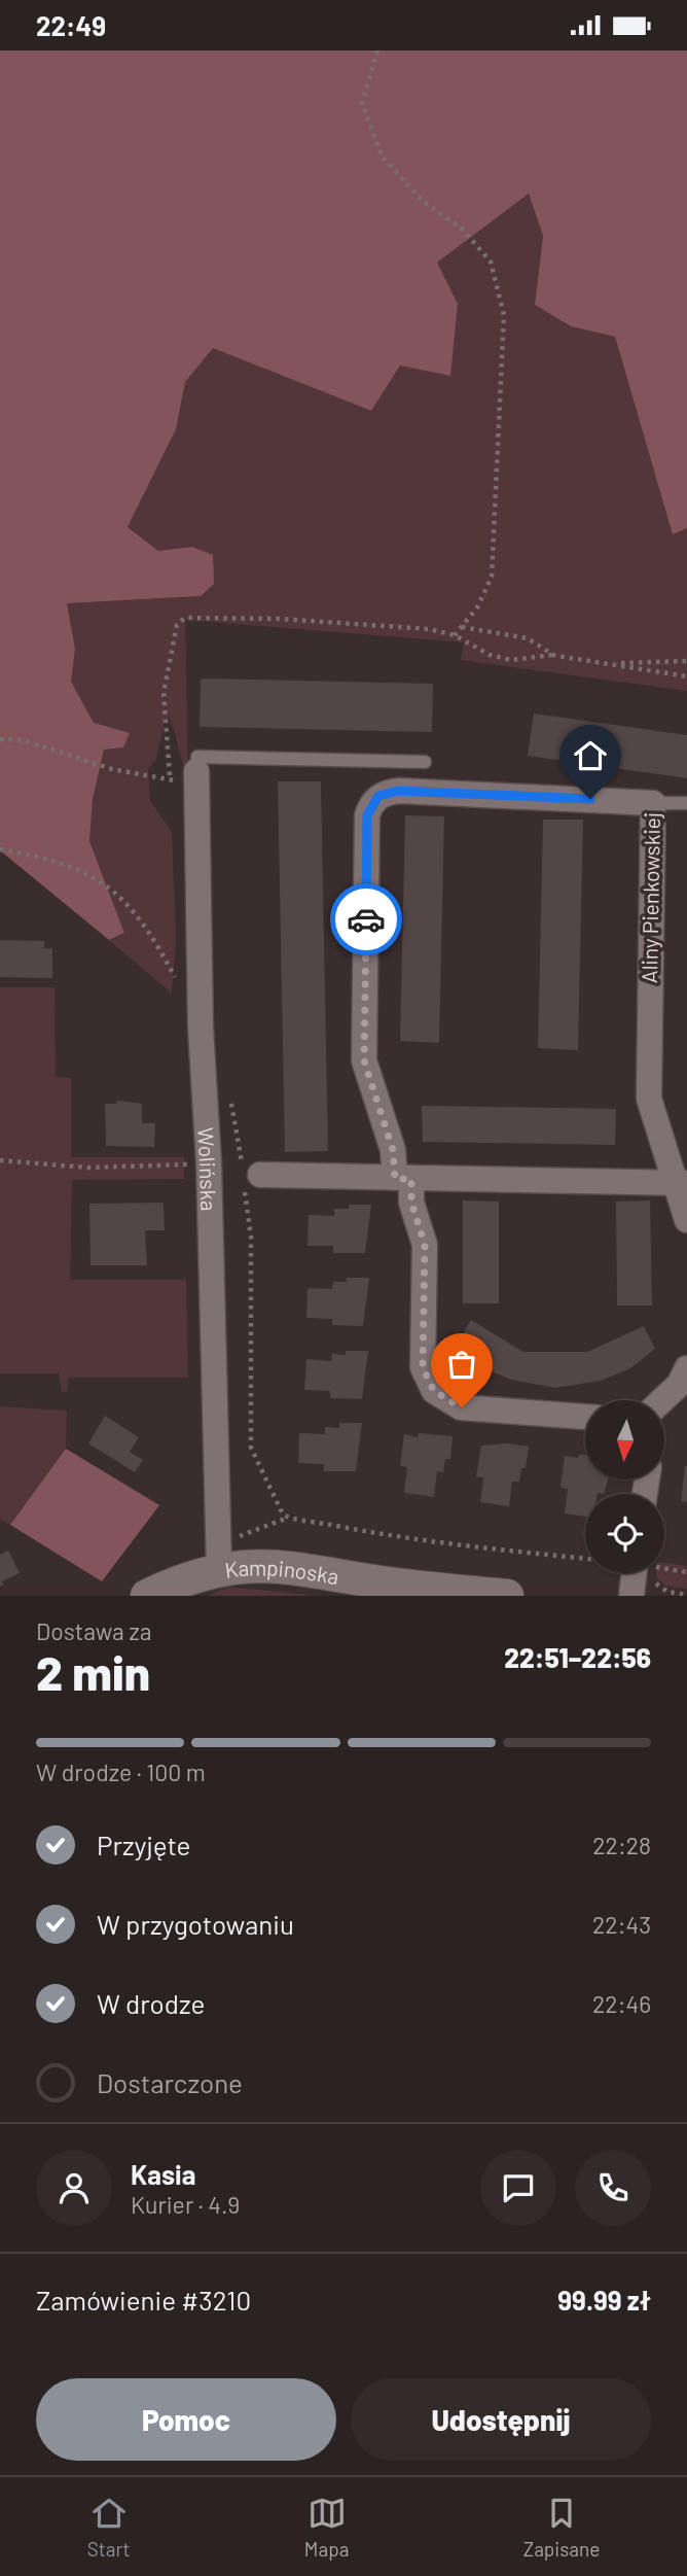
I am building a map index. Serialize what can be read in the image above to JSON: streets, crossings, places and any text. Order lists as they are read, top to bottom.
{
  "streets": {
    "street": ["Aliny Pienkowskiej", "Wolińska", "Kampinoska"]
  },
  "crossings": [
    ["Wolińska", "Kampinoska"]
  ],
  "north": "bottom",
  "page": {
    "status": "22:49",
    "heading": ["2 min", "Dostawa za", "22:51–22:56"],
    "panel": [
      "Kasia",
      "Kurier · 4.9",
      "Zamówienie #3210",
      "99.99 zł"
    ],
    "bar": "W drodze · 100 m",
    "list": [
      ["Przyjęte", "22:28"],
      ["W przygotowaniu", "22:43"],
      ["W drodze", "22:46"],
      "Dostarczone"
    ],
    "buttons": ["Pomoc", "Udostępnij"],
    "tabs": ["Start", "Mapa", "Zapisane"]
  }
}
